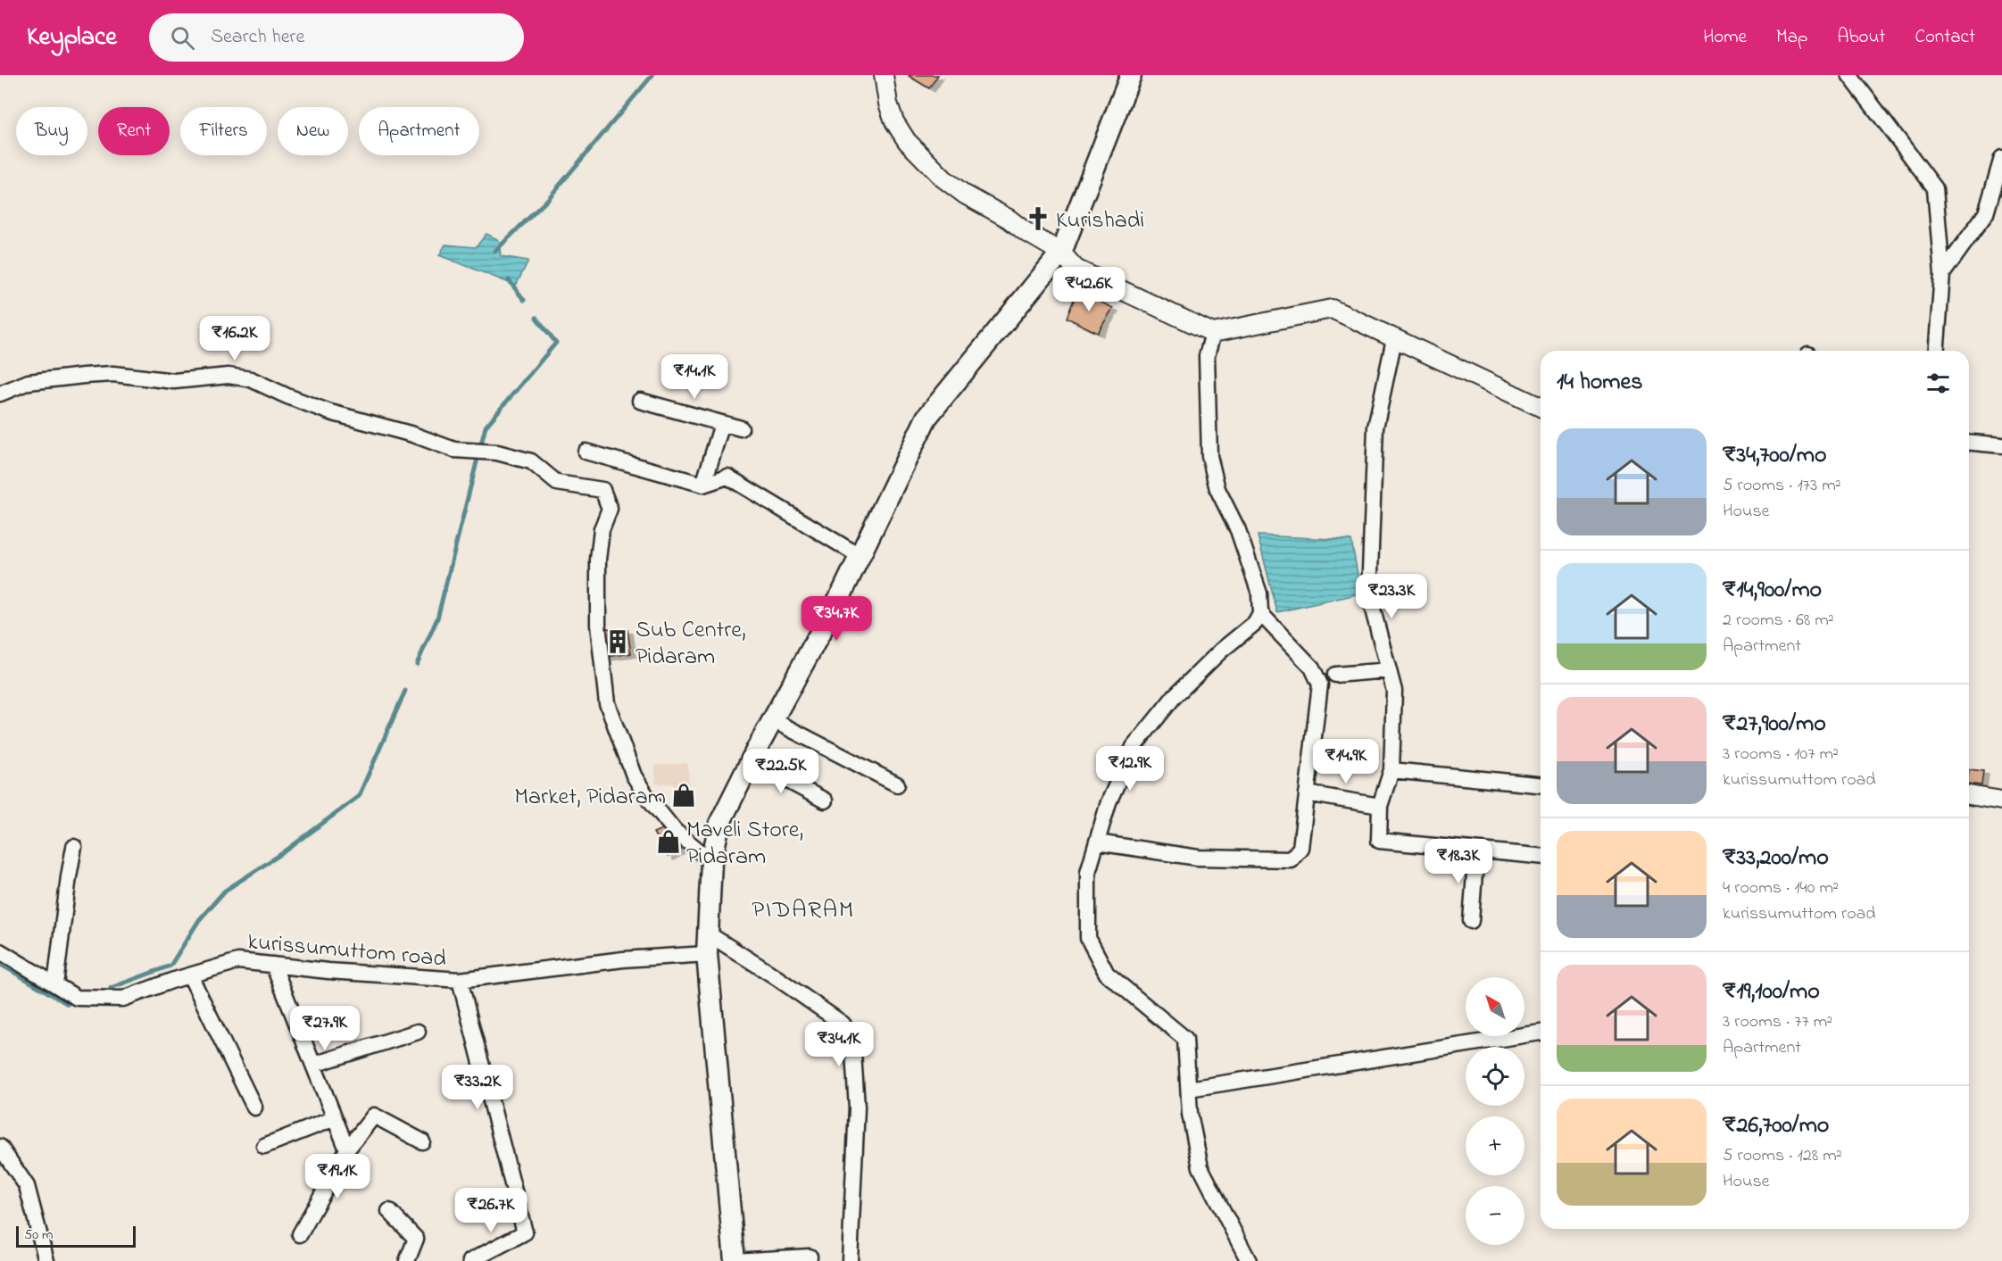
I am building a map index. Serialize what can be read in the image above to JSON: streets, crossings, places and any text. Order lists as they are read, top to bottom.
{
  "streets": {
    "street": ["kurissumuttom road"]
  },
  "districts": ["PIDARAM"],
  "places": {
    "church": ["Kurishadi"],
    "building": ["Sub Centre, Pidaram"],
    "shop": ["Market, Pidaram", "Maveli Store, Pidaram"]
  },
  "scale_bar": "50 m",
  "north": "top left",
  "page": {
    "header": "Keyplace",
    "search": "Search here",
    "nav": [
      "Home",
      "Map",
      "About",
      "Contact"
    ],
    "chip": [
      "Buy",
      "Rent",
      "Filters",
      "New",
      "Apartment"
    ],
    "price": [
      "₹42.6K",
      "₹16.2K",
      "₹14.1K",
      "₹23.3K",
      "₹34.7K",
      "₹14.9K",
      "₹12.9K",
      "₹22.5K",
      "₹18.3K",
      "₹27.9K",
      "₹34.1K",
      "₹33.2K",
      "₹19.1K",
      "₹26.7K"
    ],
    "heading": "14 homes",
    "list": [
      {
        "name": "₹34,700/mo",
        "note": "5 rooms · 173 m² · House"
      },
      {
        "name": "₹14,900/mo",
        "note": "2 rooms · 68 m² · Apartment"
      },
      {
        "name": "₹27,900/mo",
        "note": "3 rooms · 107 m² · kurissumuttom road"
      },
      {
        "name": "₹33,200/mo",
        "note": "4 rooms · 140 m² · kurissumuttom road"
      },
      {
        "name": "₹19,100/mo",
        "note": "3 rooms · 77 m² · Apartment"
      },
      {
        "name": "₹26,700/mo",
        "note": "5 rooms · 128 m² · House"
      }
    ],
    "map_buttons": ["+", "−"],
    "scale": "50 m"
  }
}
